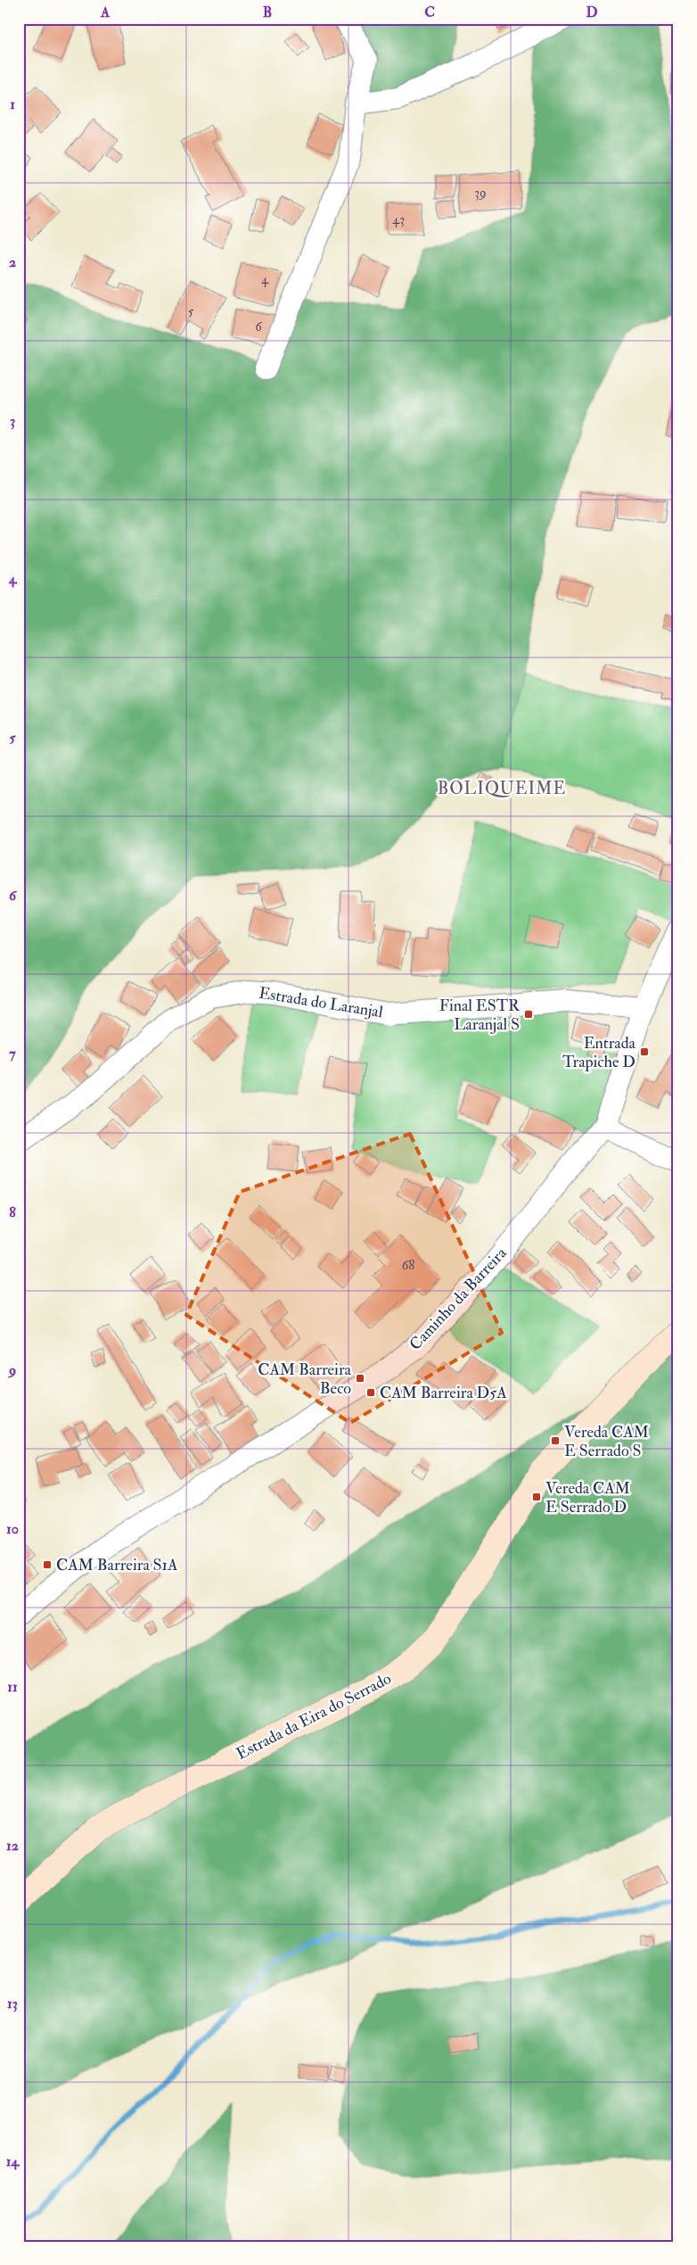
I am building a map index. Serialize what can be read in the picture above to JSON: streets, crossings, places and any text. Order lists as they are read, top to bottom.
{
  "streets": {
    "main road": ["Estrada da Eira do Serrado"],
    "street": ["Estrada do Laranjal", "Caminho da Barreira"]
  },
  "crossings": [
    ["Estrada do Laranjal", "Caminho da Barreira"]
  ],
  "districts": ["BOLIQUEIME"],
  "places": {
    "transit": [
      "Final ESTR Laranjal S",
      "Entrada Trapiche D",
      "CAM Barreira Beco",
      "CAM Barreira D5A",
      "Vereda CAM E Serrado S",
      "Vereda CAM E Serrado D",
      "CAM Barreira S1A"
    ]
  },
  "house_numbers": [
    "39",
    "43",
    "4",
    "5",
    "6",
    "68"
  ],
  "grid": {
    "columns": [
      "A",
      "B",
      "C",
      "D"
    ],
    "rows": [
      "1",
      "2",
      "3",
      "4",
      "5",
      "6",
      "7",
      "8",
      "9",
      "10",
      "11",
      "12",
      "13",
      "14"
    ]
  }
}
